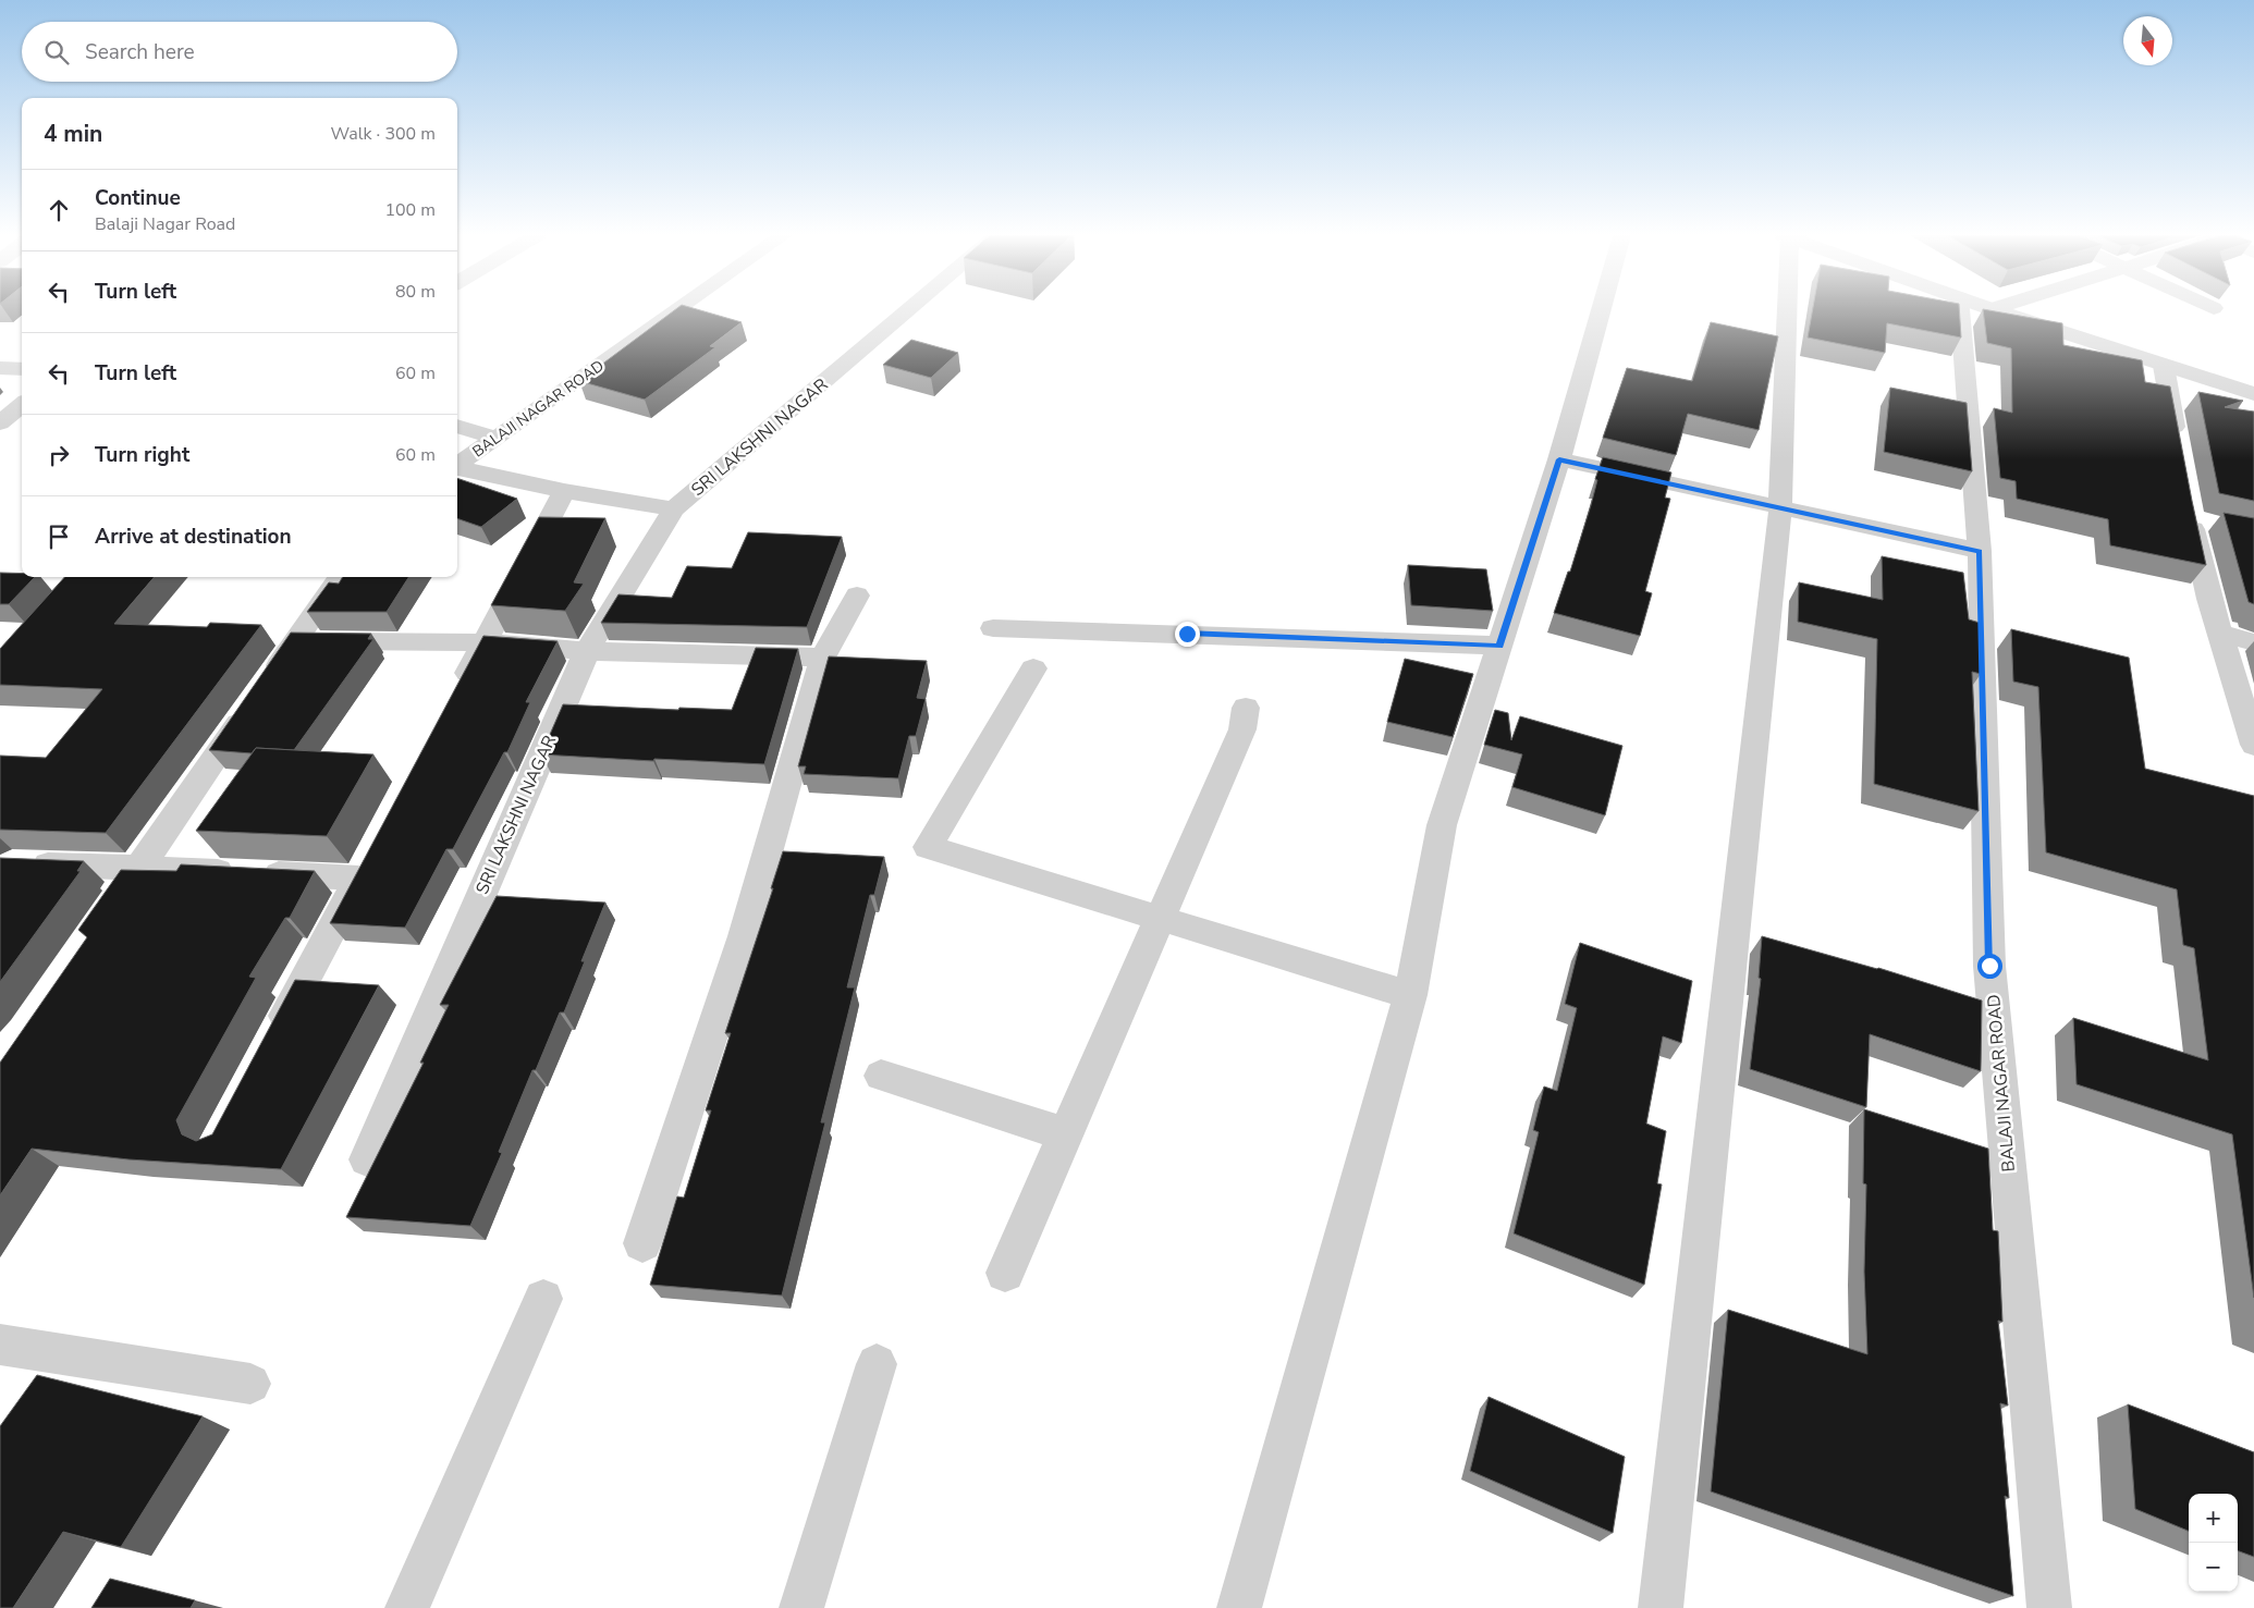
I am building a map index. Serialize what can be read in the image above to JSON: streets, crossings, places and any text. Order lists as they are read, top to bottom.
{
  "streets": {
    "street": ["BALAJI NAGAR ROAD", "SRI LAKSHNI NAGAR"]
  },
  "north": "bottom",
  "page": {
    "search": "Search here",
    "heading": ["4 min", "Walk · 300 m"],
    "list": [
      ["Continue", "Balaji Nagar Road", "100 m"],
      ["Turn left", "80 m"],
      ["Turn left", "60 m"],
      ["Turn right", "60 m"],
      "Arrive at destination"
    ],
    "map_buttons": ["+", "−"]
  }
}
